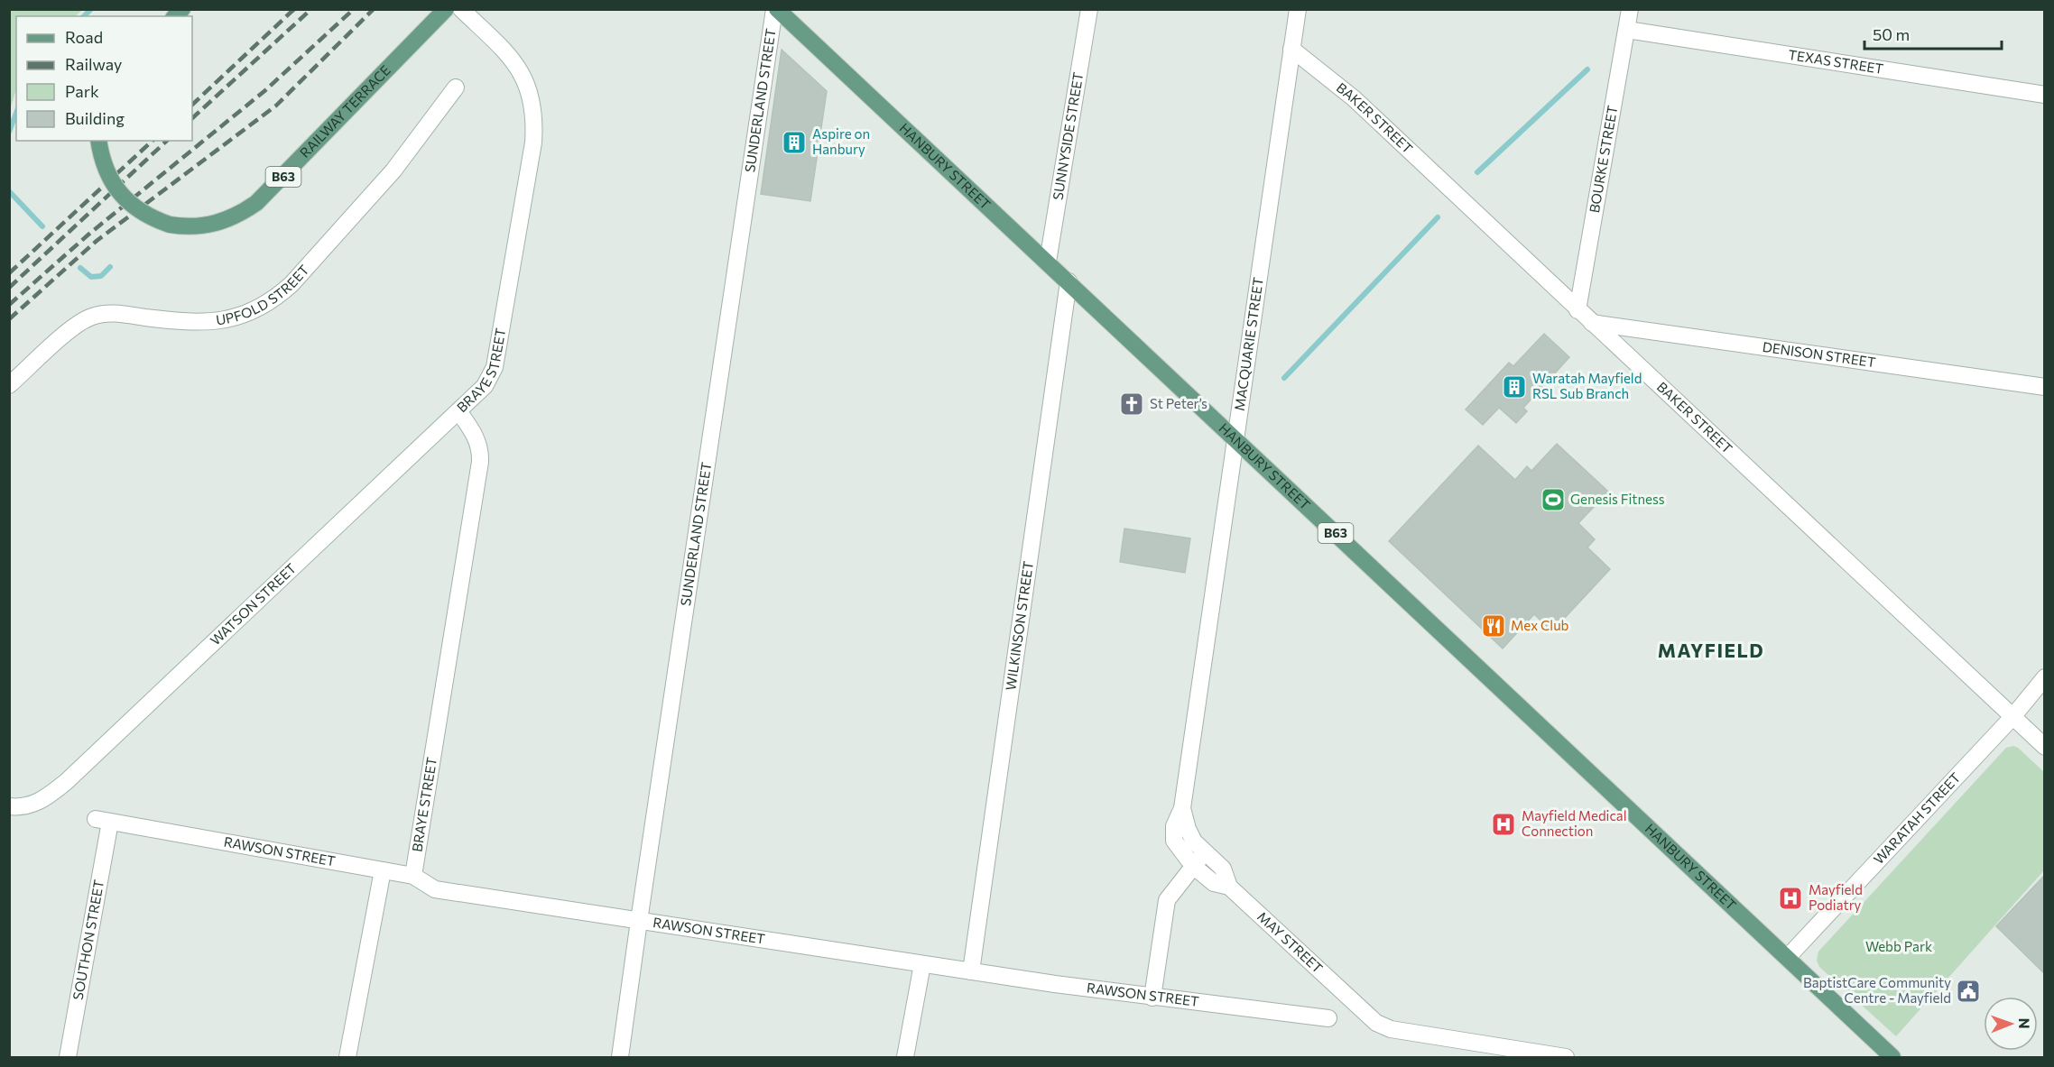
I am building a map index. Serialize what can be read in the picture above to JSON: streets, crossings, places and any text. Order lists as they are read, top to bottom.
{
  "streets": {
    "main road": ["RAILWAY TERRACE", "HANBURY STREET", "B63"],
    "street": [
      "TEXAS STREET",
      "SUNDERLAND STREET",
      "BAKER STREET",
      "SUNNYSIDE STREET",
      "BOURKE STREET",
      "UPFOLD STREET",
      "MACQUARIE STREET",
      "DENISON STREET",
      "BRAYE STREET",
      "WATSON STREET",
      "WILKINSON STREET",
      "WARATAH STREET",
      "RAWSON STREET",
      "SOUTHON STREET",
      "MAY STREET"
    ]
  },
  "crossings": [
    ["TEXAS STREET", "BOURKE STREET"],
    ["SUNDERLAND STREET", "HANBURY STREET"],
    ["SUNDERLAND STREET", "RAWSON STREET"],
    ["BAKER STREET", "BOURKE STREET"],
    ["BAKER STREET", "MACQUARIE STREET"],
    ["BAKER STREET", "DENISON STREET"],
    ["BAKER STREET", "WARATAH STREET"],
    ["SUNNYSIDE STREET", "HANBURY STREET"],
    ["HANBURY STREET", "MACQUARIE STREET"],
    ["HANBURY STREET", "WILKINSON STREET"],
    ["HANBURY STREET", "WARATAH STREET"],
    ["MACQUARIE STREET", "MAY STREET"],
    ["BRAYE STREET", "WATSON STREET"],
    ["BRAYE STREET", "RAWSON STREET"],
    ["WILKINSON STREET", "RAWSON STREET"],
    ["RAWSON STREET", "SOUTHON STREET"]
  ],
  "districts": ["MAYFIELD"],
  "parks": ["Webb Park"],
  "places": {
    "building": ["Aspire on Hanbury", "Waratah Mayfield RSL Sub Branch"],
    "church": ["St Peter’s"],
    "sports": ["Genesis Fitness"],
    "restaurant": ["Mex Club"],
    "hospital": ["Mayfield Medical Connection", "Mayfield Podiatry"],
    "public building": ["BaptistCare Community Centre - Mayfield"]
  },
  "legend": [
    "Road",
    "Railway",
    "Park",
    "Building"
  ],
  "scale_bar": "50 m",
  "north": "right"
}
